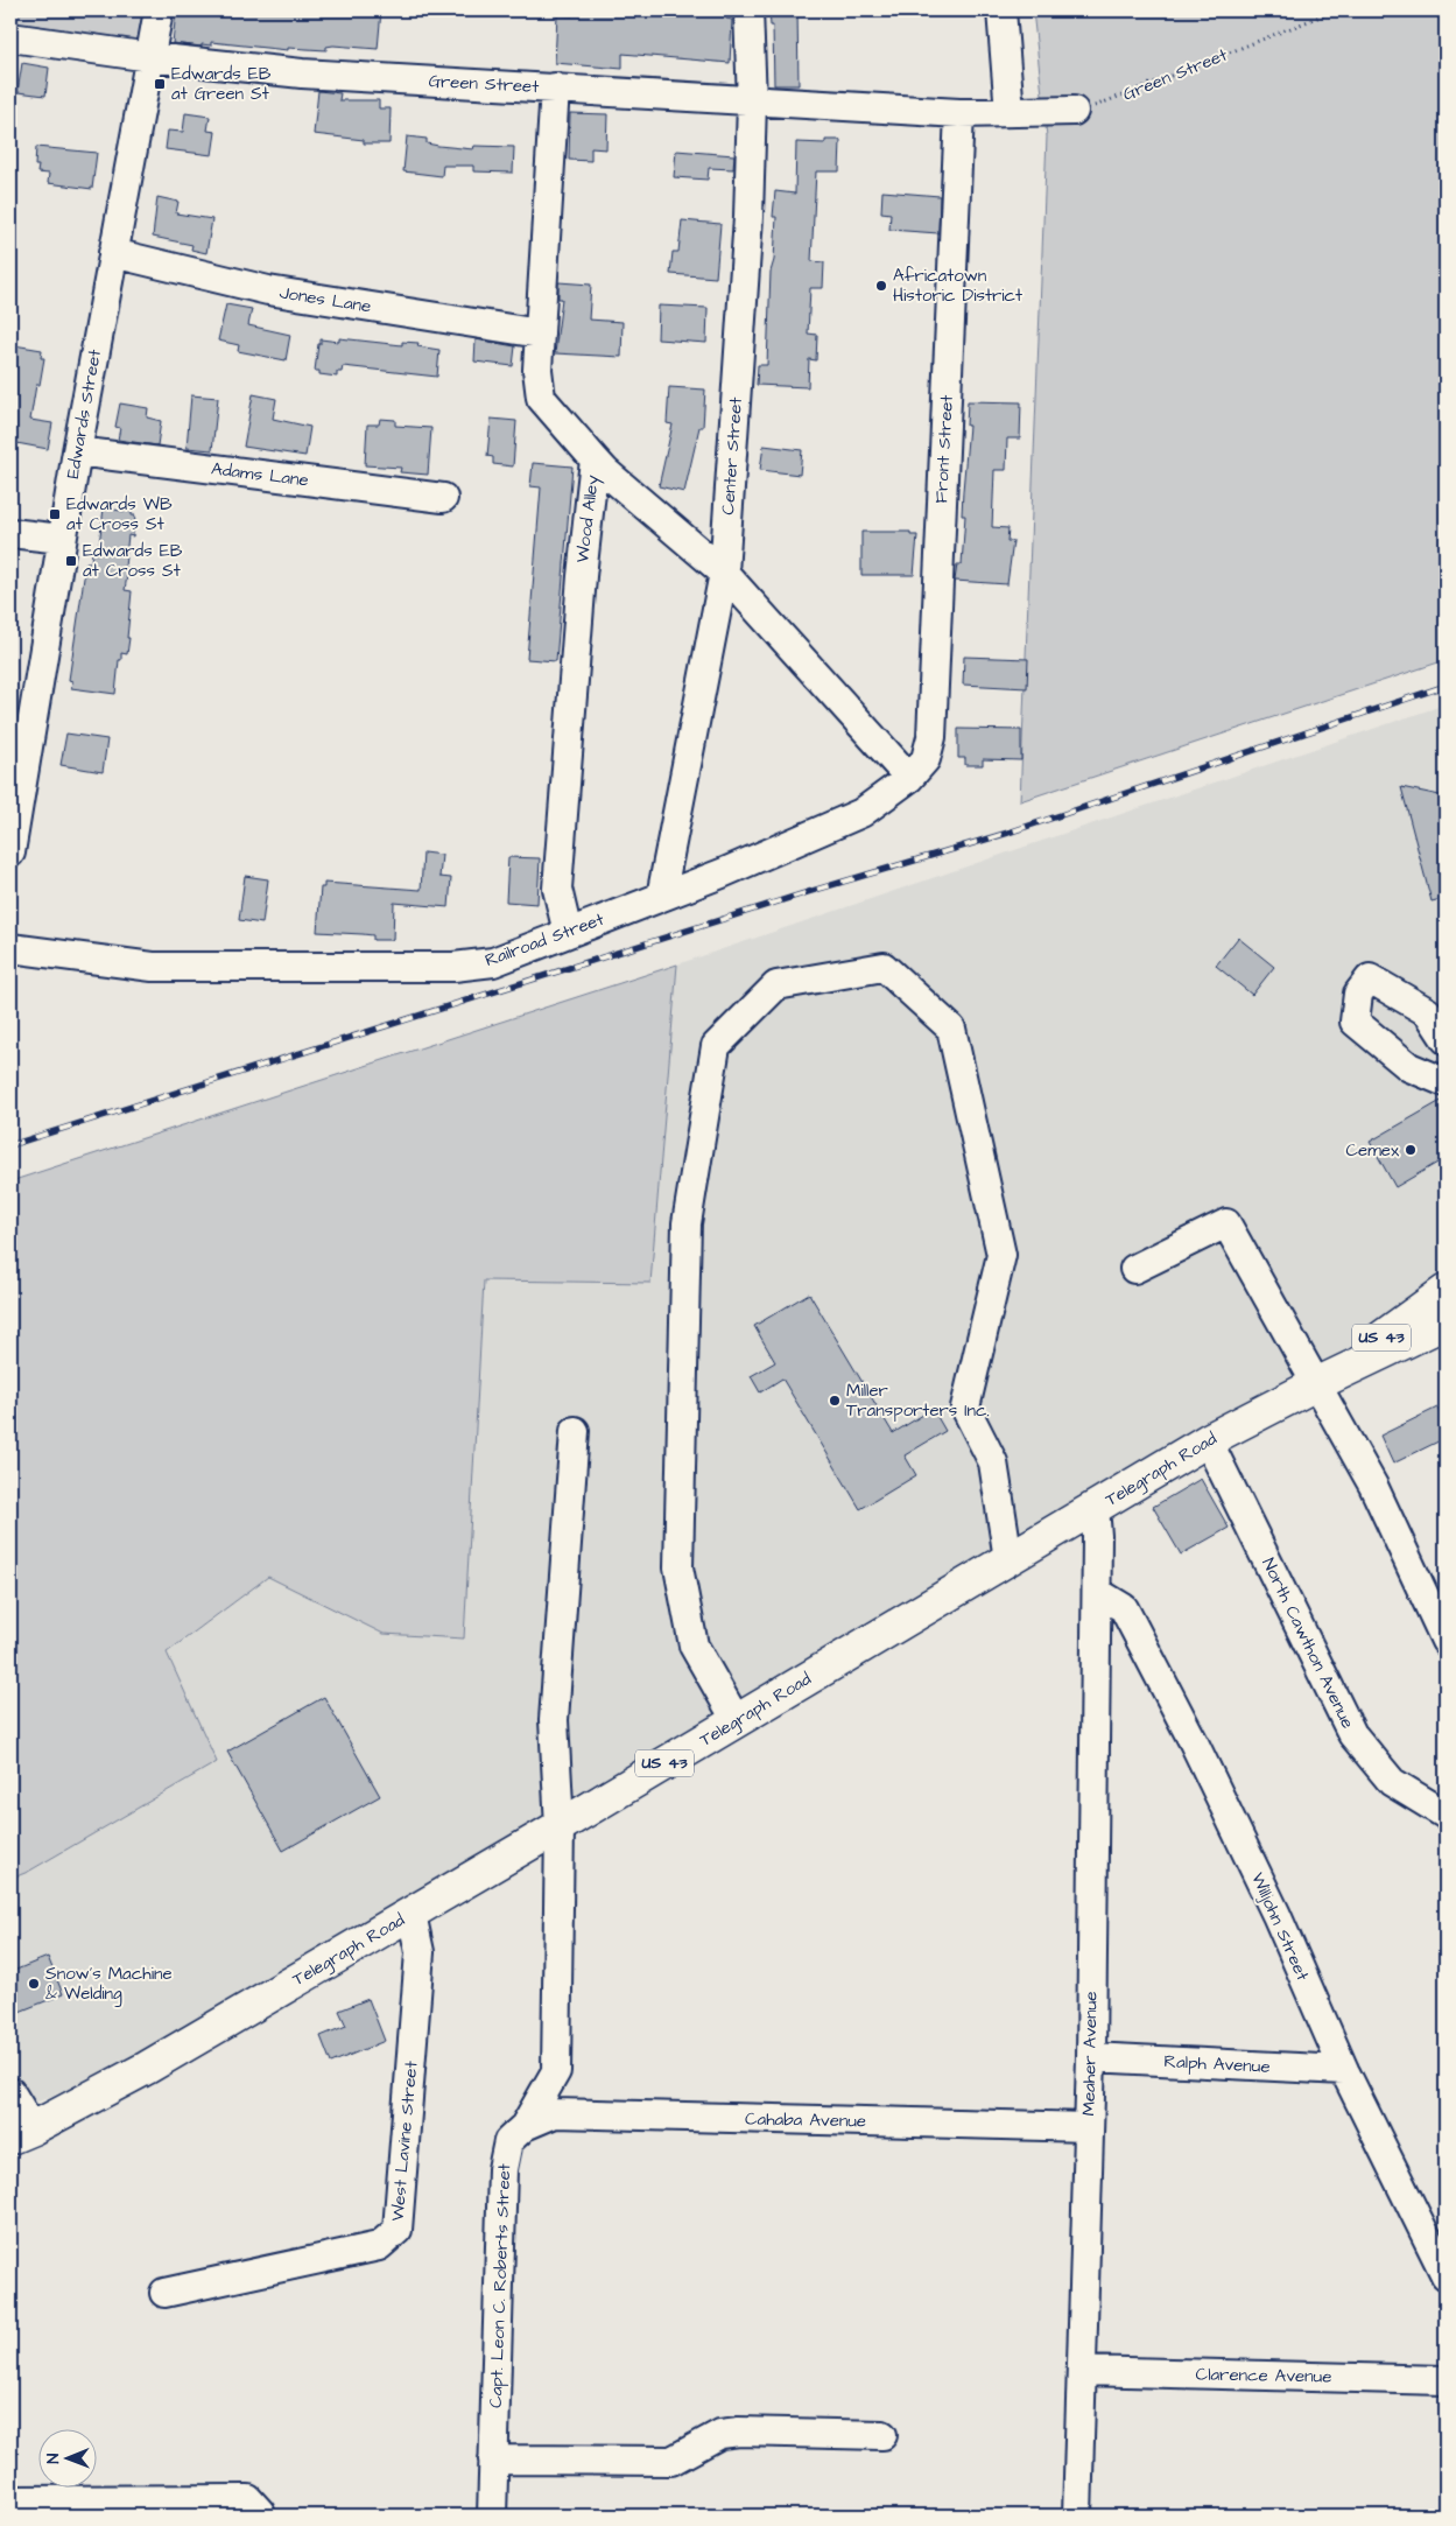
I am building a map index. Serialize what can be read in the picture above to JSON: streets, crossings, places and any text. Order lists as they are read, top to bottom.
{
  "streets": {
    "main road": ["US 43", "Telegraph Road"],
    "street": [
      "Green Street",
      "Jones Lane",
      "Edwards Street",
      "Front Street",
      "Center Street",
      "Adams Lane",
      "Wood Alley",
      "Railroad Street",
      "North Cawthon Avenue",
      "Willjohn Street",
      "Meaher Avenue",
      "Ralph Avenue",
      "Cahaba Avenue",
      "West Lavine Street",
      "Capt. Leon C. Roberts Street",
      "Clarence Avenue"
    ]
  },
  "crossings": [
    ["Green Street", "Edwards Street"],
    ["Green Street", "Front Street"],
    ["Green Street", "Center Street"],
    ["Green Street", "Wood Alley"],
    ["Jones Lane", "Edwards Street"],
    ["Jones Lane", "Wood Alley"],
    ["Edwards Street", "Adams Lane"],
    ["Front Street", "Railroad Street"],
    ["Center Street", "Railroad Street"],
    ["Wood Alley", "Railroad Street"],
    ["Telegraph Road", "North Cawthon Avenue"],
    ["Telegraph Road", "Meaher Avenue"],
    ["Telegraph Road", "West Lavine Street"],
    ["Telegraph Road", "Capt. Leon C. Roberts Street"],
    ["Willjohn Street", "Meaher Avenue"],
    ["Willjohn Street", "Ralph Avenue"],
    ["Meaher Avenue", "Ralph Avenue"],
    ["Meaher Avenue", "Cahaba Avenue"],
    ["Meaher Avenue", "Clarence Avenue"],
    ["Cahaba Avenue", "Capt. Leon C. Roberts Street"]
  ],
  "places": {
    "transit": ["Edwards EB at Green St", "Edwards WB at Cross St", "Edwards EB at Cross St"],
    "other": [
      "Africatown Historic District",
      "Cemex",
      "Miller Transporters Inc.",
      "Snow's Machine & Welding"
    ]
  },
  "north": "left"
}
